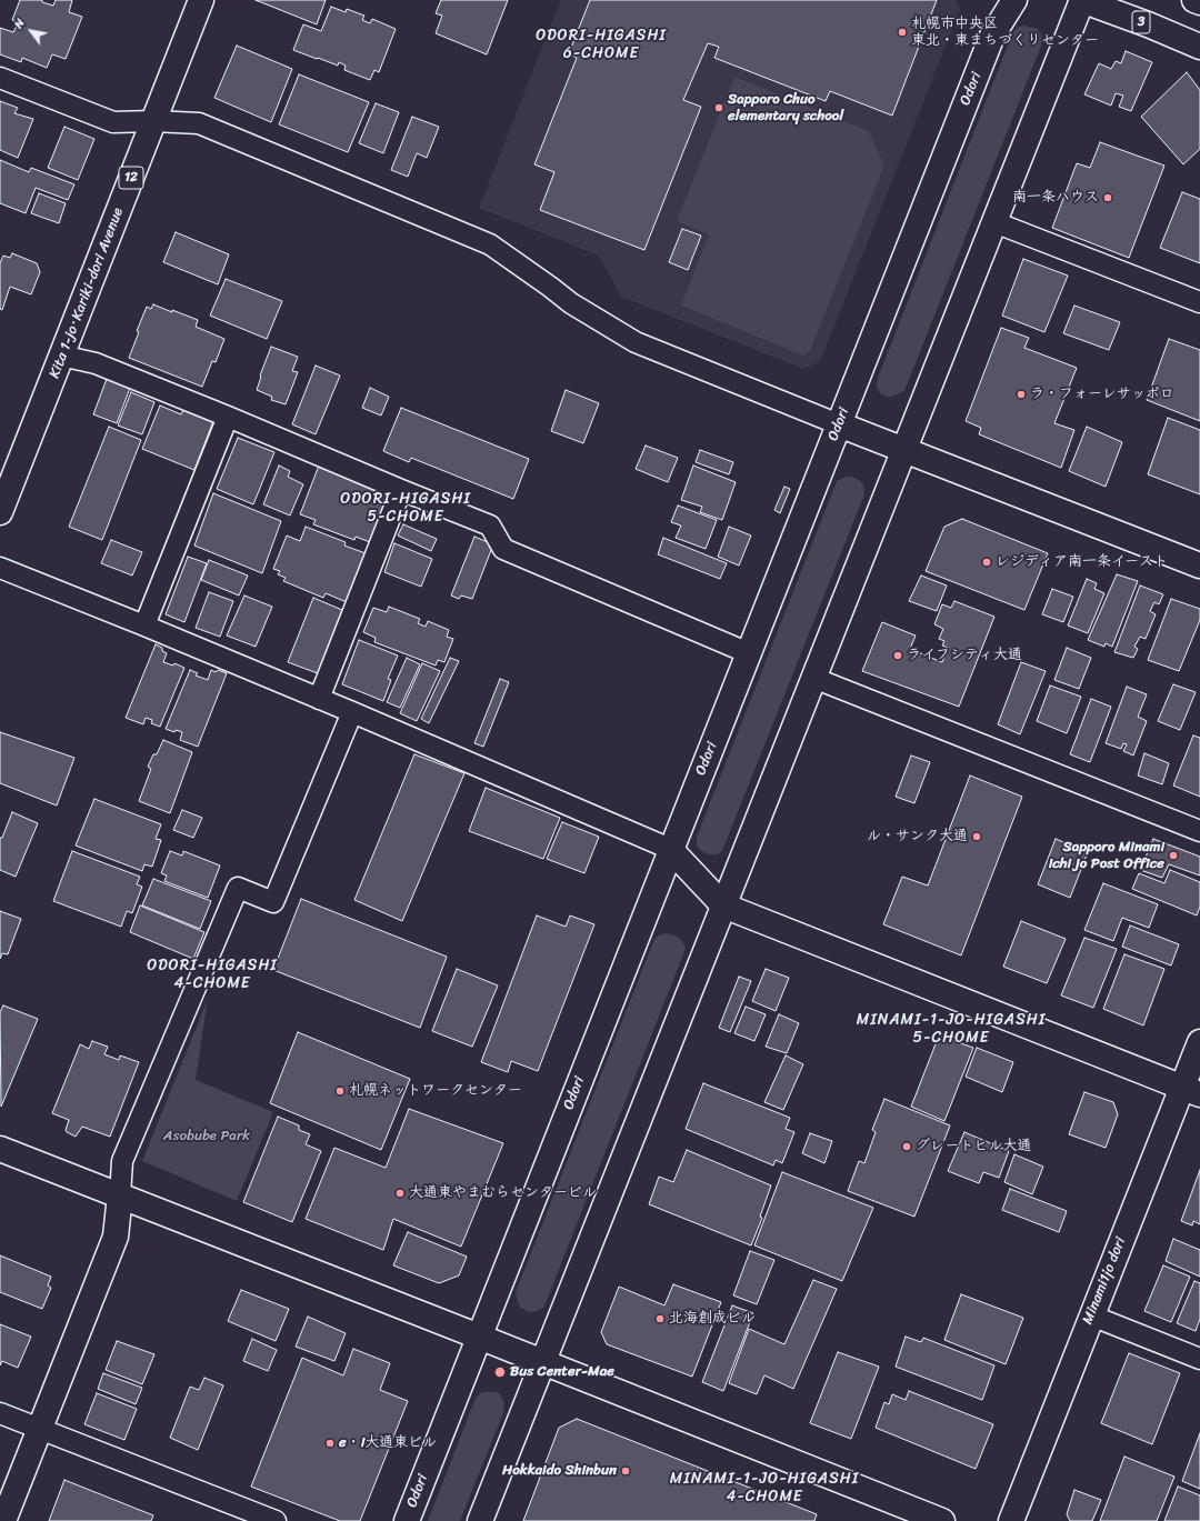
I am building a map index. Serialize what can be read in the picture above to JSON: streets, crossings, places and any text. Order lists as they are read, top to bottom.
{
  "streets": {
    "main road": [
      "3",
      "Odori",
      "12",
      "Kita 1-jo･Kariki-dori Avenue",
      "Minami1jo dori"
    ]
  },
  "districts": [
    "ODORI-HIGASHI 6-CHOME",
    "ODORI-HIGASHI 5-CHOME",
    "ODORI-HIGASHI 4-CHOME",
    "MINAMI-1-JO-HIGASHI 5-CHOME",
    "MINAMI-1-JO-HIGASHI 4-CHOME"
  ],
  "parks": ["Asobube Park"],
  "places": [
    "札幌市中央区 東北・東まちづくりセンター",
    "Sapporo Chuo elementary school",
    "南一条ハウス",
    "ラ・フォーレサッポロ",
    "レジディア南一条イースト",
    "ライフシティ大通",
    "ル・サンク大通",
    "Sapporo Minami ichi jo Post Office",
    "札幌ネットワークセンター",
    "グレートヒル大通",
    "大通東やまむらセンタービル",
    "北海創成ビル",
    "Bus Center-Mae",
    "e・i大通東ビル",
    "Hokkaido Shinbun"
  ],
  "north": "top left"
}
